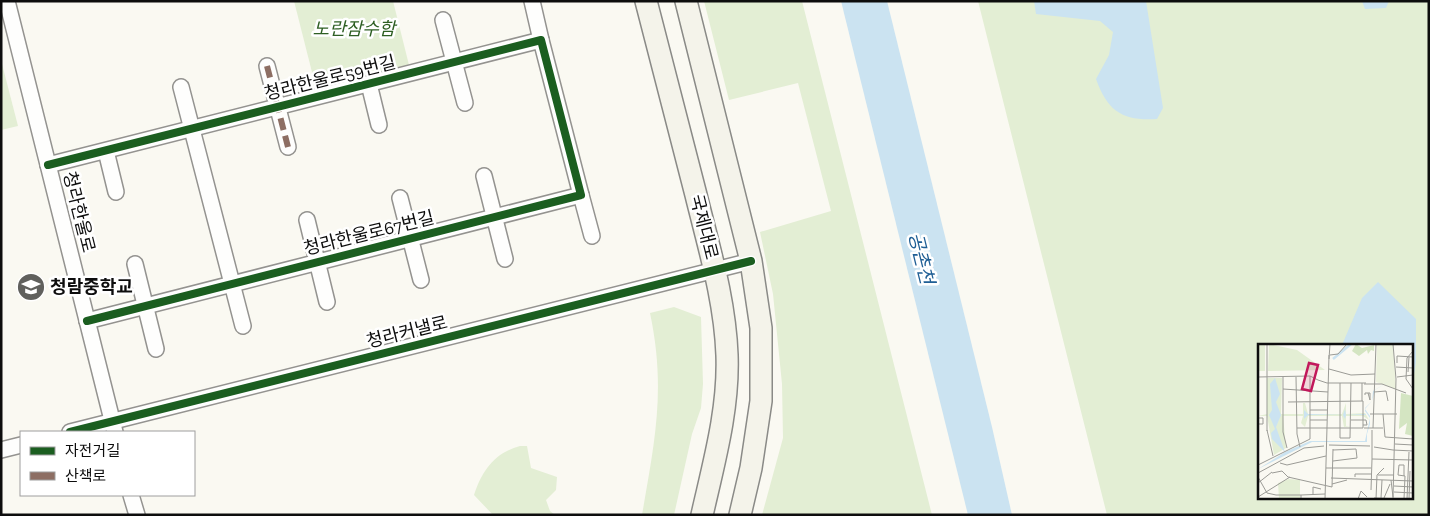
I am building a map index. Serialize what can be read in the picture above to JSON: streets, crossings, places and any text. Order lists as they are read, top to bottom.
{
  "streets": {
    "main road": ["국제대로"],
    "street": [
      "청라한울로59번길",
      "청라한울로",
      "청라한울로67번길",
      "청라커낼로"
    ]
  },
  "crossings": [
    ["청라한울로59번길", "청라한울로"],
    ["청라한울로", "청라한울로67번길"],
    ["청라한울로", "청라커낼로"],
    ["국제대로", "청라커낼로"]
  ],
  "water": ["공촌천"],
  "parks": ["노란잠수함"],
  "places": {
    "school or university": ["청람중학교"]
  },
  "legend": ["자전거길", "산책로"]
}
